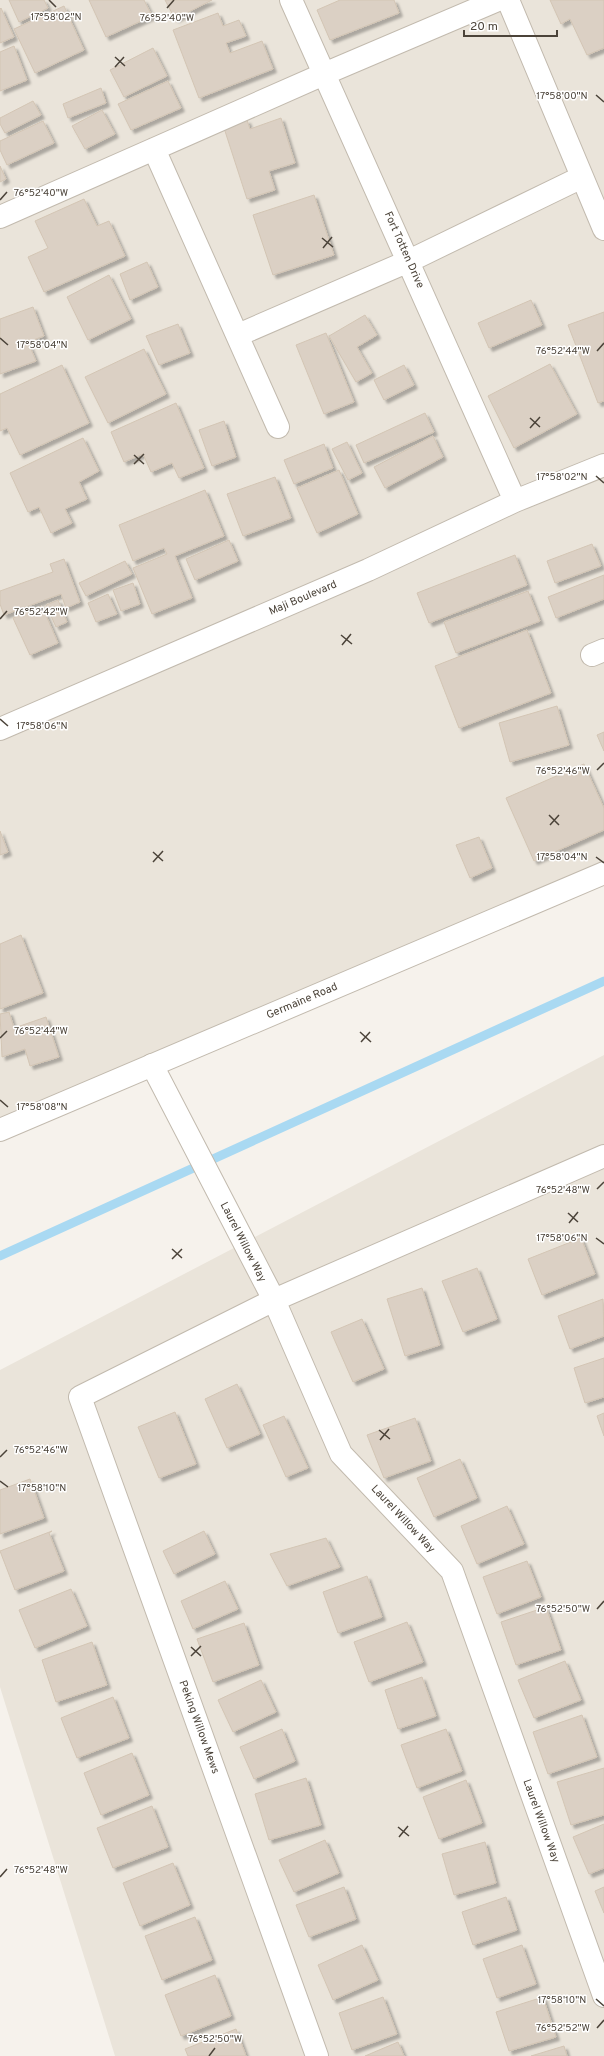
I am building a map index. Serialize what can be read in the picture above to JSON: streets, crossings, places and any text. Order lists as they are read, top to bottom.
{
  "streets": {
    "street": [
      "Fort Totten Drive",
      "Maji Boulevard",
      "Germaine Road",
      "Laurel Willow Way",
      "Peking Willow Mews"
    ]
  },
  "crossings": [
    ["Fort Totten Drive", "Maji Boulevard"],
    ["Germaine Road", "Laurel Willow Way"],
    ["Laurel Willow Way", "Peking Willow Mews"]
  ],
  "scale_bar": "20 m",
  "coordinates": [
    "17°58'02\"N",
    "76°52'40\"W",
    "17°58'00\"N",
    "17°58'04\"N",
    "76°52'44\"W",
    "76°52'42\"W",
    "17°58'06\"N",
    "76°52'46\"W",
    "17°58'08\"N",
    "76°52'48\"W",
    "17°58'10\"N",
    "76°52'50\"W",
    "76°52'52\"W"
  ]
}
